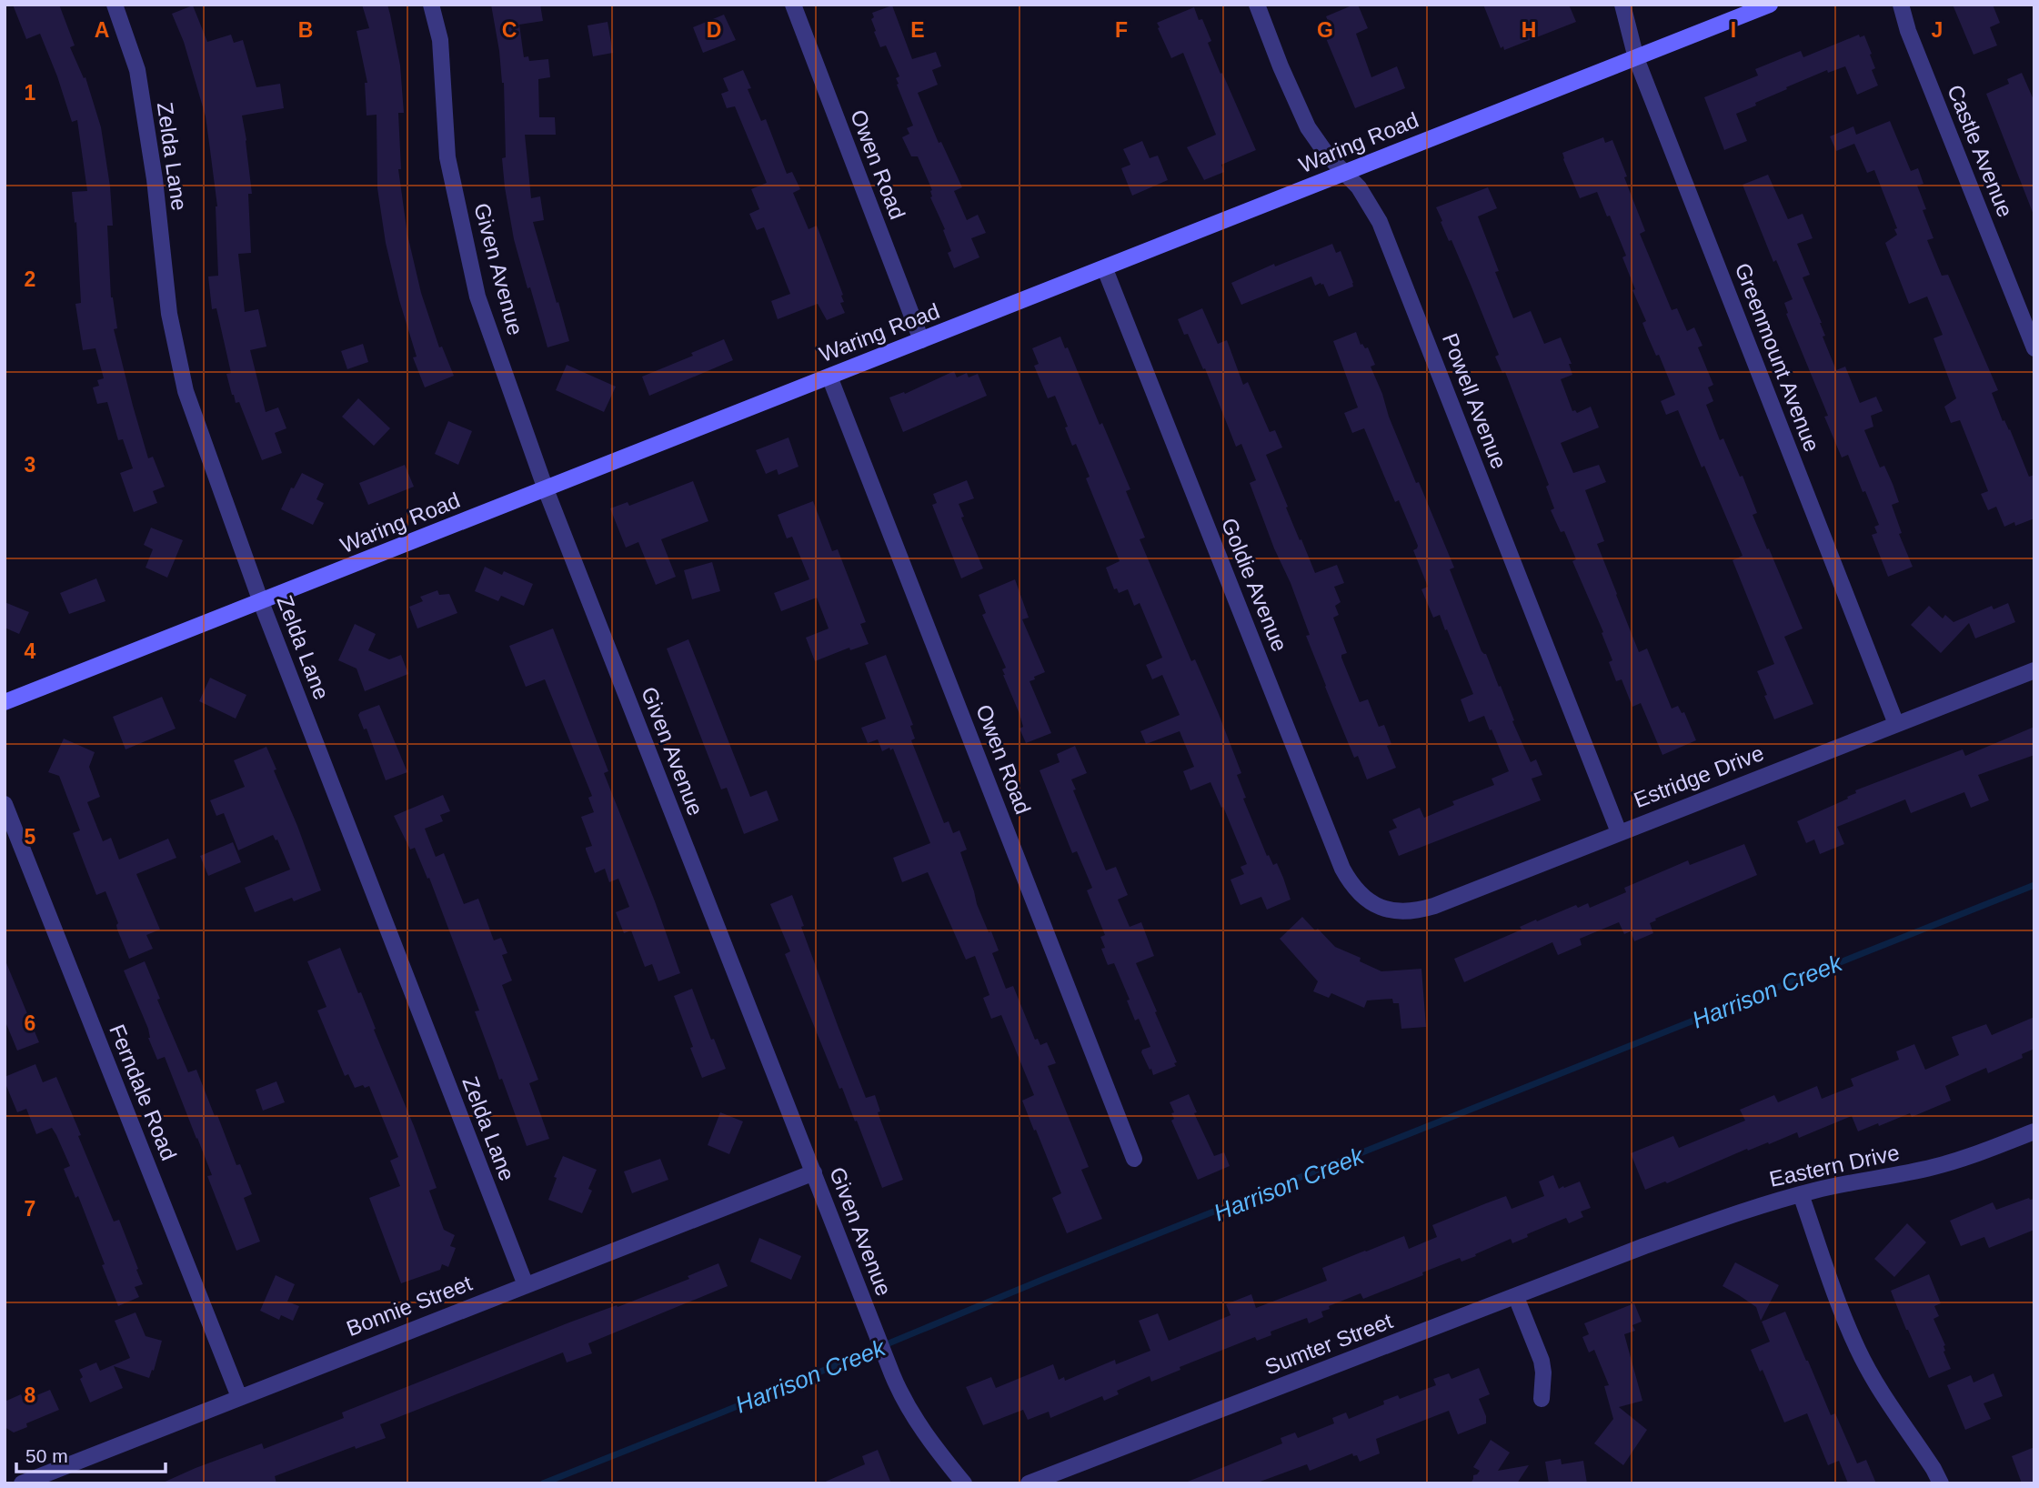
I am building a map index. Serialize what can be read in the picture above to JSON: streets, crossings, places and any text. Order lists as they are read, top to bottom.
{
  "streets": {
    "street": [
      "Waring Road",
      "Castle Avenue",
      "Zelda Lane",
      "Owen Road",
      "Given Avenue",
      "Greenmount Avenue",
      "Powell Avenue",
      "Goldie Avenue",
      "Estridge Drive",
      "Ferndale Road",
      "Eastern Drive",
      "Bonnie Street",
      "Sumter Street"
    ]
  },
  "crossings": [
    ["Waring Road", "Zelda Lane"],
    ["Waring Road", "Owen Road"],
    ["Waring Road", "Given Avenue"],
    ["Waring Road", "Greenmount Avenue"],
    ["Waring Road", "Powell Avenue"],
    ["Waring Road", "Goldie Avenue"],
    ["Zelda Lane", "Bonnie Street"],
    ["Given Avenue", "Bonnie Street"],
    ["Greenmount Avenue", "Estridge Drive"],
    ["Powell Avenue", "Estridge Drive"],
    ["Goldie Avenue", "Estridge Drive"],
    ["Ferndale Road", "Bonnie Street"],
    ["Eastern Drive", "Sumter Street"]
  ],
  "water": ["Harrison Creek"],
  "scale_bar": "50 m",
  "grid": {
    "columns": [
      "A",
      "B",
      "C",
      "D",
      "E",
      "F",
      "G",
      "H",
      "I",
      "J"
    ],
    "rows": [
      "1",
      "2",
      "3",
      "4",
      "5",
      "6",
      "7",
      "8"
    ]
  }
}
